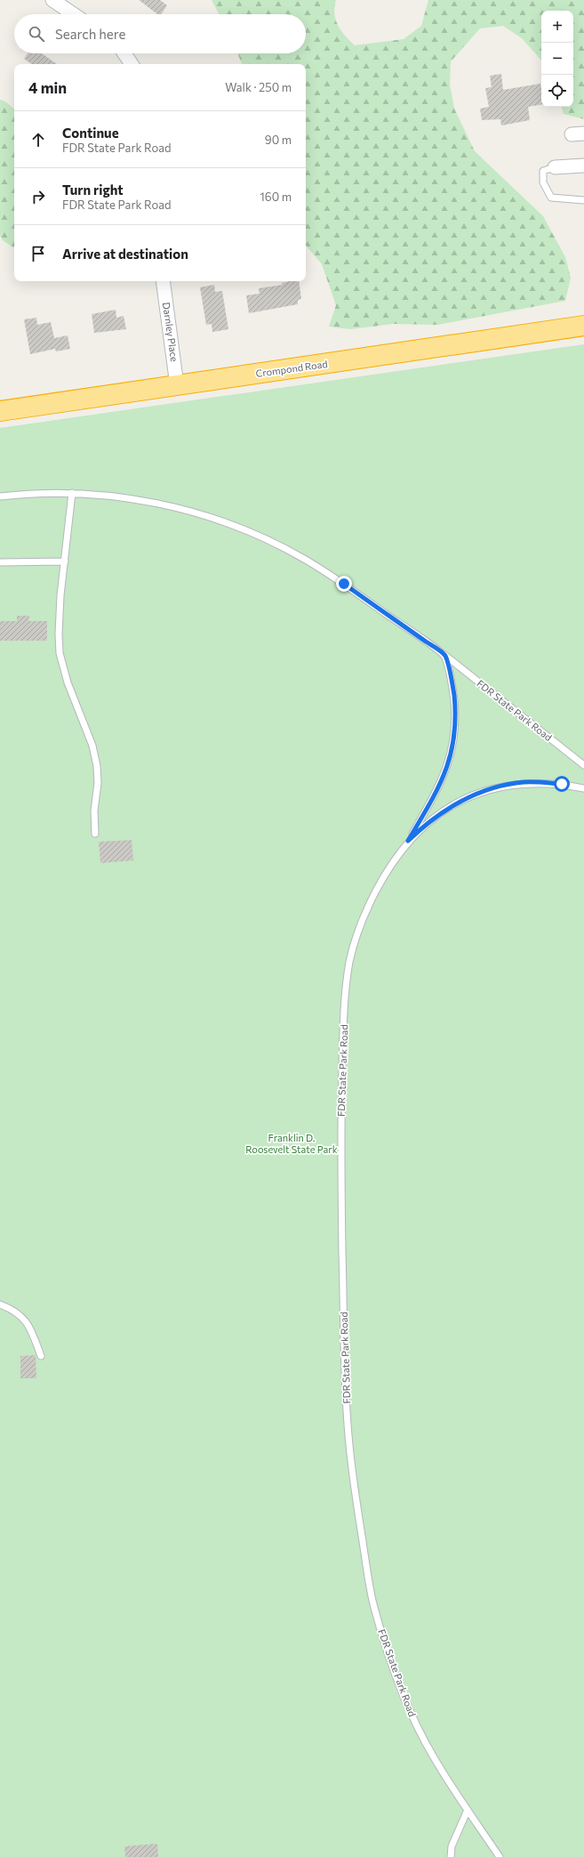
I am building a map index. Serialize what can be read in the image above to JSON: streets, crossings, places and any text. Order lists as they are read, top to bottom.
{
  "streets": {
    "highway": ["Crompond Road"],
    "street": ["Darnley Place"],
    "lane": ["FDR State Park Road"]
  },
  "crossings": [
    ["Darnley Place", "Crompond Road"]
  ],
  "parks": ["Franklin D. Roosevelt State Park"],
  "page": {
    "map_buttons": ["+", "−"],
    "search": "Search here",
    "heading": ["4 min", "Walk · 250 m"],
    "list": [
      ["Continue", "FDR State Park Road", "90 m"],
      ["Turn right", "FDR State Park Road", "160 m"],
      "Arrive at destination"
    ]
  }
}
